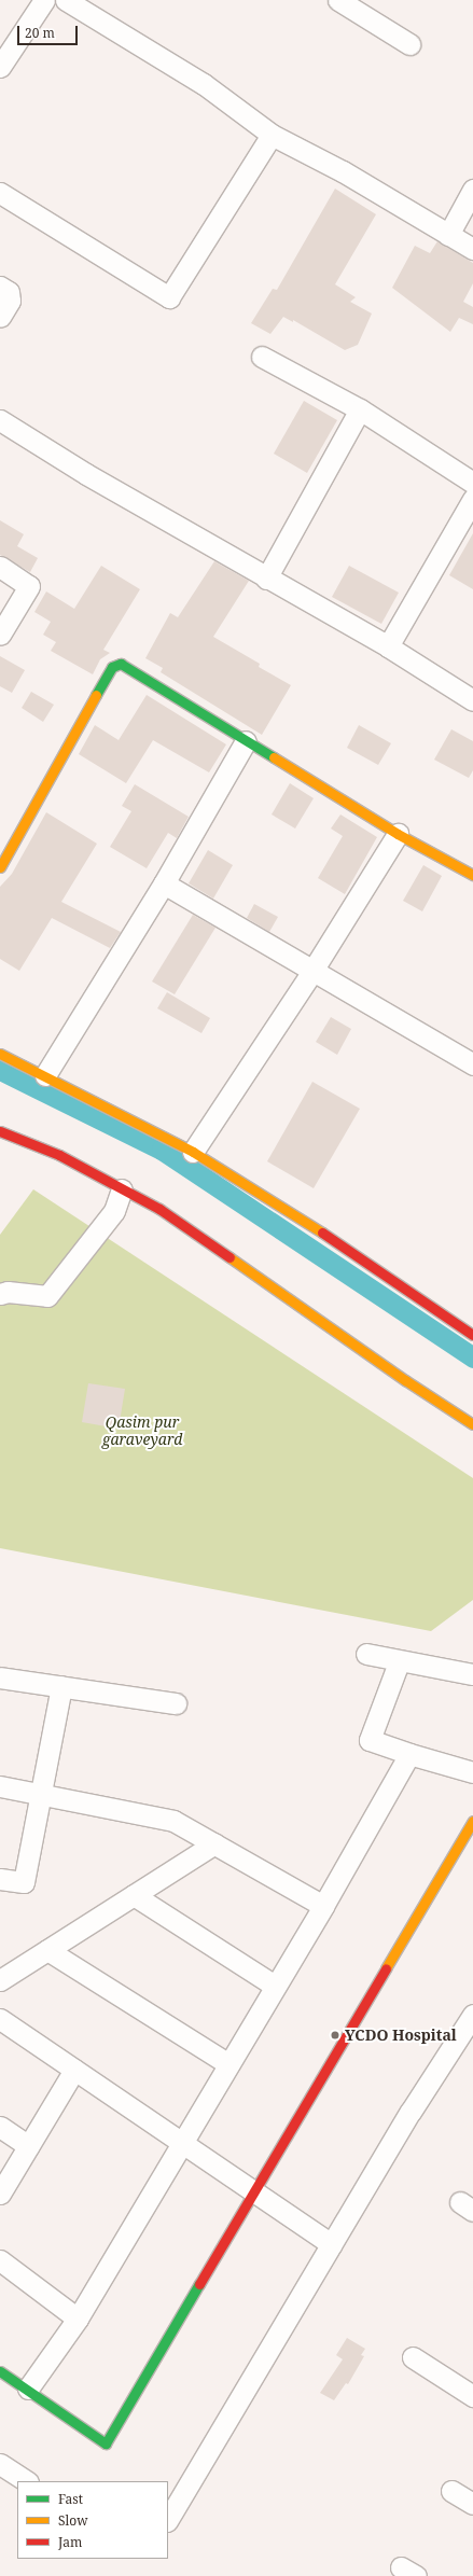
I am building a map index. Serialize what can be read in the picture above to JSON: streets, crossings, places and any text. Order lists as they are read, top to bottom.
{
  "parks": ["Qasim pur garaveyard"],
  "places": ["YCDO Hospital"],
  "legend": ["Fast", "Slow", "Jam"],
  "scale_bar": "20 m"
}
